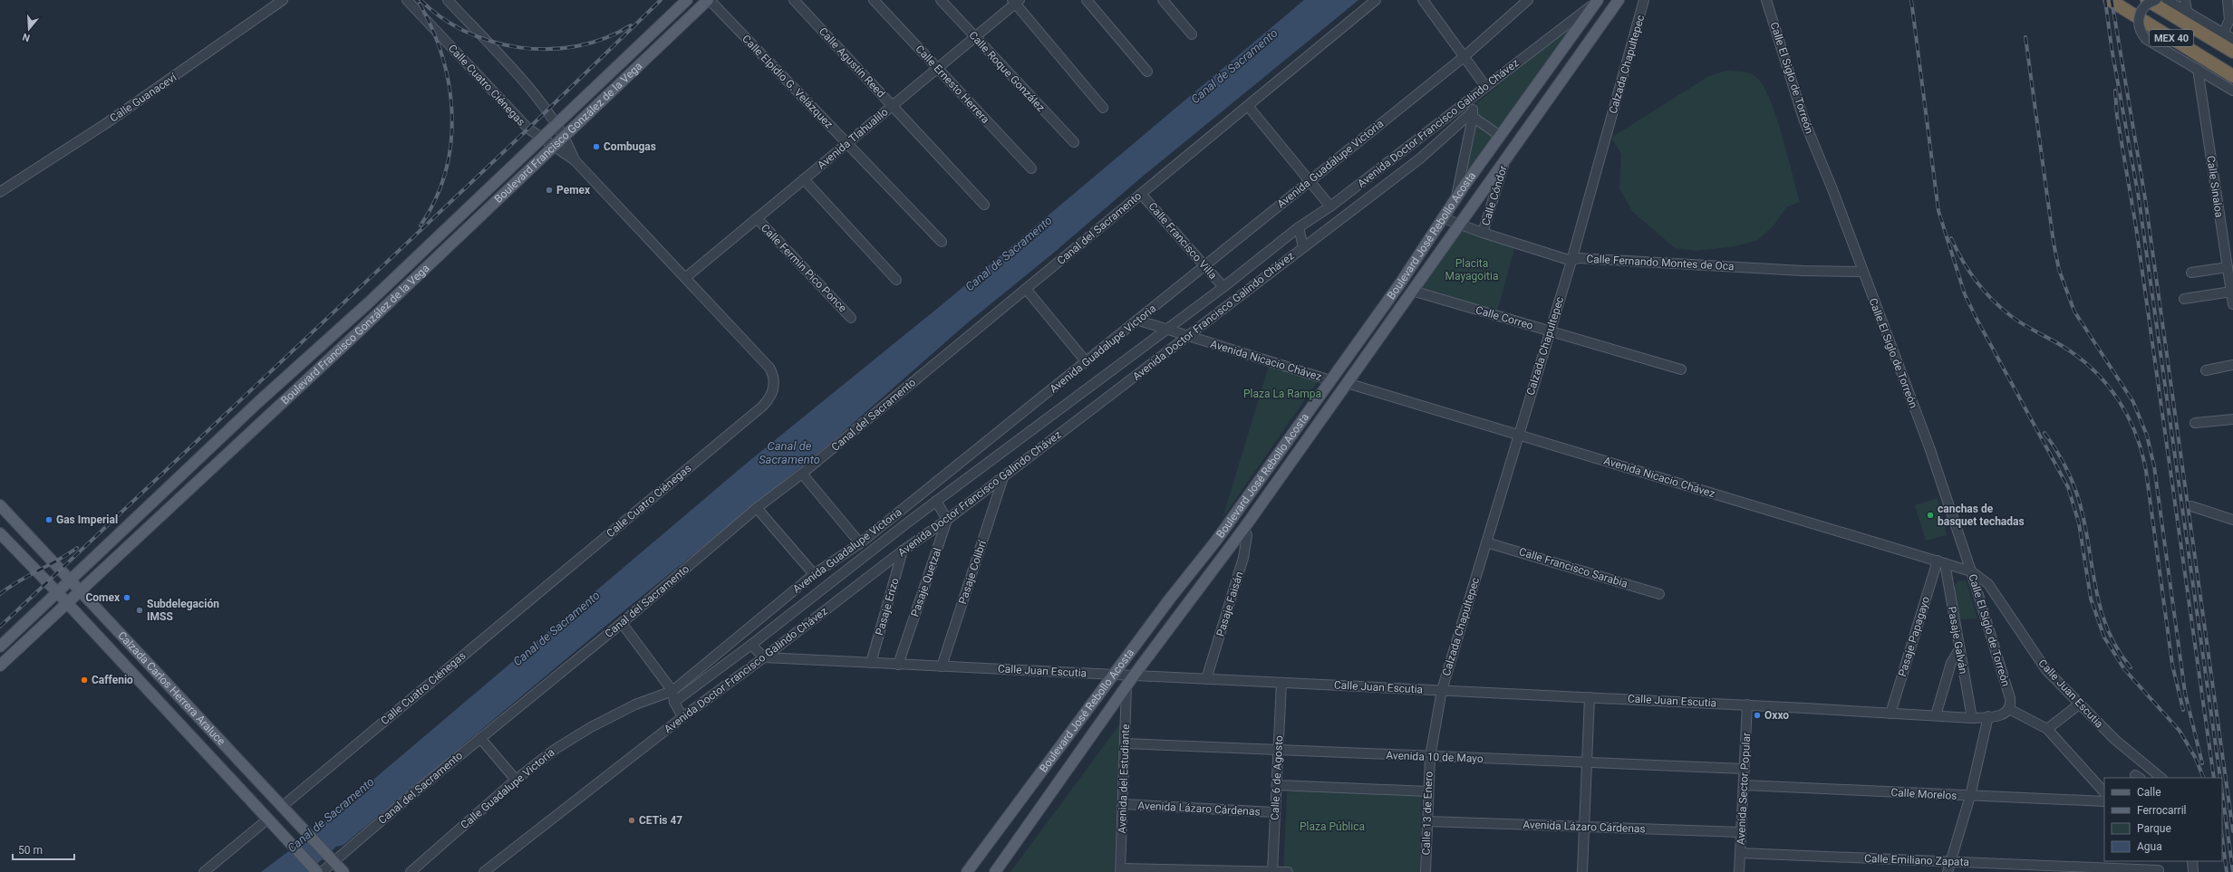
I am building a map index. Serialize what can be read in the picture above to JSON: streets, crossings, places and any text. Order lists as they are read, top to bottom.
{
  "streets": {
    "highway": ["MEX 40"],
    "main road": ["Boulevard Francisco González de la Vega", "Boulevard José Rebollo Acosta", "Calzada Carlos Herrera Araluce"],
    "street": [
      "Calle Agustín Reed",
      "Calzada Chapultepec",
      "Calle Roque González",
      "Calle El Siglo de Torreón",
      "Calle Elpidio G. Velázquez",
      "Calle Ernesto Herrera",
      "Calle Cuatro Ciénegas",
      "Calle Guanaceví",
      "Avenida Doctor Francisco Galindo Chávez",
      "Avenida Tlahualilo",
      "Avenida Guadalupe Victoria",
      "Calle Sinaloa",
      "Calle Cóndor",
      "Canal del Sacramento",
      "Calle Francisco Villa",
      "Calle Fernando Montes de Oca",
      "Calle Fermin Pico Ponce",
      "Calle Correo",
      "Avenida Nicacio Chávez",
      "Calle Francisco Sarabia",
      "Pasaje Colibrí",
      "Pasaje Quetzal",
      "Pasaje Faisán",
      "Pasaje Erizo",
      "Pasaje Papagayo",
      "Pasaje Galván",
      "Calle Juan Escutia",
      "Avenida 10 de Mayo",
      "Calle 6 de Agosto",
      "Avenida del Estudiante",
      "Calle Guadalupe Victoria",
      "Avenida Sector Popular",
      "Calle Morelos",
      "Avenida Lázaro Cárdenas",
      "Calle 13 de Enero",
      "Calle Emiliano Zapata"
    ]
  },
  "crossings": [
    ["Calle Agustín Reed", "Avenida Tlahualilo"],
    ["Calzada Chapultepec", "Calle Fernando Montes de Oca"],
    ["Calzada Chapultepec", "Calle Correo"],
    ["Calzada Chapultepec", "Avenida Nicacio Chávez"],
    ["Calzada Chapultepec", "Calle Francisco Sarabia"],
    ["Calzada Chapultepec", "Calle Juan Escutia"],
    ["Calzada Chapultepec", "Calle 13 de Enero"],
    ["Calle Roque González", "Avenida Tlahualilo"],
    ["Calle El Siglo de Torreón", "Calle Fernando Montes de Oca"],
    ["Calle El Siglo de Torreón", "Avenida Nicacio Chávez"],
    ["Calle El Siglo de Torreón", "Calle Juan Escutia"],
    ["Calle Elpidio G. Velázquez", "Boulevard Francisco González de la Vega"],
    ["Calle Elpidio G. Velázquez", "Avenida Tlahualilo"],
    ["Calle Ernesto Herrera", "Avenida Tlahualilo"],
    ["Calle Cuatro Ciénegas", "Boulevard Francisco González de la Vega"],
    ["Calle Cuatro Ciénegas", "Avenida Tlahualilo"],
    ["Calle Cuatro Ciénegas", "Calzada Carlos Herrera Araluce"],
    ["Avenida Doctor Francisco Galindo Chávez", "Boulevard José Rebollo Acosta"],
    ["Avenida Doctor Francisco Galindo Chávez", "Calle Francisco Villa"],
    ["Avenida Doctor Francisco Galindo Chávez", "Avenida Nicacio Chávez"],
    ["Avenida Doctor Francisco Galindo Chávez", "Pasaje Colibrí"],
    ["Avenida Doctor Francisco Galindo Chávez", "Pasaje Quetzal"],
    ["Avenida Doctor Francisco Galindo Chávez", "Pasaje Erizo"],
    ["Avenida Doctor Francisco Galindo Chávez", "Calle Juan Escutia"],
    ["Boulevard Francisco González de la Vega", "Calzada Carlos Herrera Araluce"],
    ["Avenida Tlahualilo", "Calle Fermin Pico Ponce"],
    ["Avenida Guadalupe Victoria", "Calle Francisco Villa"],
    ["Avenida Guadalupe Victoria", "Avenida Nicacio Chávez"],
    ["Avenida Guadalupe Victoria", "Calle Guadalupe Victoria"],
    ["Calle Cóndor", "Boulevard José Rebollo Acosta"],
    ["Calle Cóndor", "Calle Fernando Montes de Oca"],
    ["Canal del Sacramento", "Calle Francisco Villa"],
    ["Canal del Sacramento", "Calzada Carlos Herrera Araluce"],
    ["Boulevard José Rebollo Acosta", "Calle Fernando Montes de Oca"],
    ["Boulevard José Rebollo Acosta", "Calle Correo"],
    ["Boulevard José Rebollo Acosta", "Avenida Nicacio Chávez"],
    ["Boulevard José Rebollo Acosta", "Pasaje Faisán"],
    ["Boulevard José Rebollo Acosta", "Calle Juan Escutia"],
    ["Boulevard José Rebollo Acosta", "Avenida del Estudiante"],
    ["Avenida Nicacio Chávez", "Pasaje Papagayo"],
    ["Avenida Nicacio Chávez", "Pasaje Galván"],
    ["Avenida Nicacio Chávez", "Calle Juan Escutia"],
    ["Pasaje Colibrí", "Calle Juan Escutia"],
    ["Pasaje Quetzal", "Calle Juan Escutia"],
    ["Pasaje Faisán", "Calle Juan Escutia"],
    ["Pasaje Erizo", "Calle Juan Escutia"],
    ["Pasaje Papagayo", "Pasaje Galván"],
    ["Pasaje Papagayo", "Calle Juan Escutia"],
    ["Pasaje Galván", "Calle Juan Escutia"],
    ["Calle Juan Escutia", "Calle 6 de Agosto"],
    ["Calle Juan Escutia", "Avenida Sector Popular"],
    ["Calle Juan Escutia", "Calle 13 de Enero"],
    ["Avenida 10 de Mayo", "Calle 6 de Agosto"],
    ["Avenida 10 de Mayo", "Avenida del Estudiante"],
    ["Avenida 10 de Mayo", "Avenida Sector Popular"],
    ["Avenida 10 de Mayo", "Calle 13 de Enero"],
    ["Calle 6 de Agosto", "Avenida Lázaro Cárdenas"],
    ["Avenida del Estudiante", "Avenida Lázaro Cárdenas"],
    ["Avenida Sector Popular", "Calle Morelos"],
    ["Avenida Sector Popular", "Avenida Lázaro Cárdenas"],
    ["Avenida Sector Popular", "Calle Emiliano Zapata"],
    ["Avenida Lázaro Cárdenas", "Calle 13 de Enero"]
  ],
  "water": ["Canal de Sacramento"],
  "parks": ["Placita Mayagoitia", "Plaza La Rampa", "Plaza Pública"],
  "places": [
    "Combugas",
    "Pemex",
    "canchas de basquet techadas",
    "Gas Imperial",
    "Comex",
    "Subdelegación IMSS",
    "Caffenio",
    "Oxxo",
    "CETis 47"
  ],
  "legend": [
    "Calle",
    "Ferrocarril",
    "Parque",
    "Agua"
  ],
  "scale_bar": "50 m",
  "north": "bottom"
}
